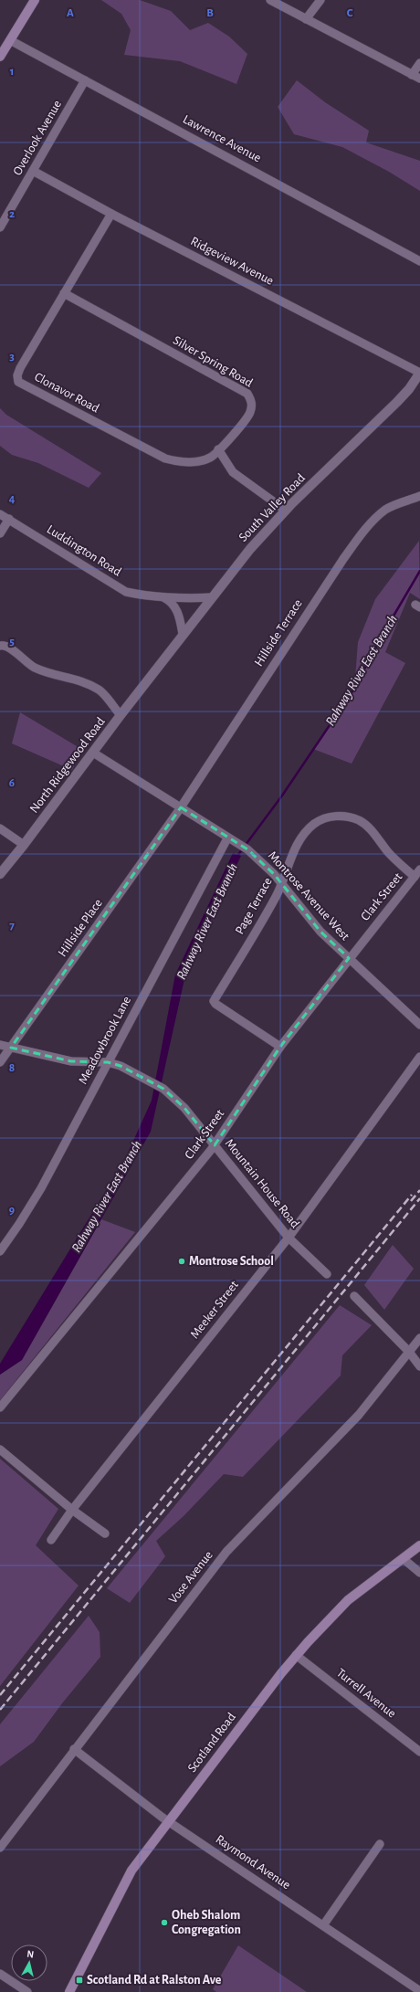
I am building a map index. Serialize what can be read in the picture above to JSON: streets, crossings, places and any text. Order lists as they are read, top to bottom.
{
  "streets": {
    "main road": ["Scotland Road"],
    "street": [
      "Overlook Avenue",
      "Lawrence Avenue",
      "Ridgeview Avenue",
      "Silver Spring Road",
      "Clonavor Road",
      "South Valley Road",
      "Luddington Road",
      "Hillside Terrace",
      "North Ridgewood Road",
      "Montrose Avenue West",
      "Clark Street",
      "Page Terrace",
      "Hillside Place",
      "Meadowbrook Lane",
      "Mountain House Road",
      "Meeker Street",
      "Vose Avenue",
      "Turrell Avenue",
      "Raymond Avenue"
    ]
  },
  "crossings": [
    ["Overlook Avenue", "Lawrence Avenue"],
    ["Overlook Avenue", "Ridgeview Avenue"],
    ["Ridgeview Avenue", "Clonavor Road"],
    ["Ridgeview Avenue", "South Valley Road"],
    ["Silver Spring Road", "Clonavor Road"],
    ["South Valley Road", "Luddington Road"],
    ["South Valley Road", "North Ridgewood Road"],
    ["Hillside Terrace", "Montrose Avenue West"],
    ["Hillside Terrace", "Hillside Place"],
    ["North Ridgewood Road", "Montrose Avenue West"],
    ["Montrose Avenue West", "Clark Street"],
    ["Montrose Avenue West", "Page Terrace"],
    ["Montrose Avenue West", "Hillside Place"],
    ["Montrose Avenue West", "Meadowbrook Lane"],
    ["Clark Street", "Page Terrace"],
    ["Clark Street", "Mountain House Road"],
    ["Hillside Place", "Mountain House Road"],
    ["Meadowbrook Lane", "Mountain House Road"],
    ["Mountain House Road", "Meeker Street"],
    ["Vose Avenue", "Raymond Avenue"],
    ["Turrell Avenue", "Scotland Road"],
    ["Scotland Road", "Raymond Avenue"]
  ],
  "water": ["Rahway River East Branch"],
  "places": {
    "other": ["Montrose School", "Oheb Shalom Congregation"],
    "transit": ["Scotland Rd at Ralston Ave"]
  },
  "north": "top",
  "grid": {
    "columns": ["A", "B", "C"],
    "rows": [
      "1",
      "2",
      "3",
      "4",
      "5",
      "6",
      "7",
      "8",
      "9"
    ]
  }
}
